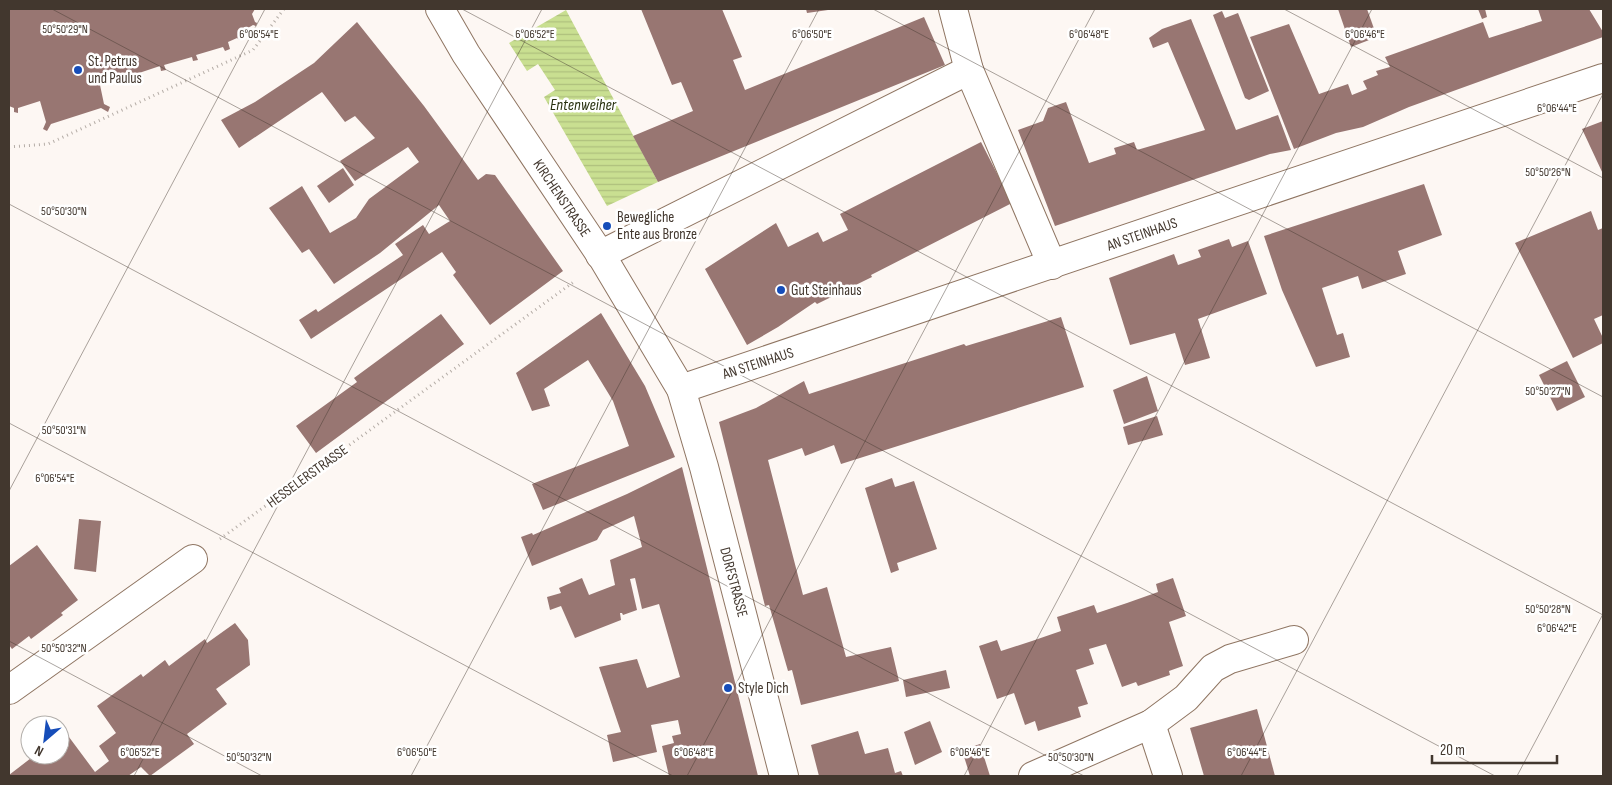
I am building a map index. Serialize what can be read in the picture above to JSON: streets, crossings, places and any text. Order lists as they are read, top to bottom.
{
  "streets": {
    "street": ["KIRCHENSTRASSE", "AN STEINHAUS", "DORFSTRASSE"],
    "path": ["HESSELERSTRASSE"]
  },
  "crossings": [
    ["KIRCHENSTRASSE", "AN STEINHAUS"],
    ["KIRCHENSTRASSE", "HESSELERSTRASSE"],
    ["KIRCHENSTRASSE", "DORFSTRASSE"],
    ["AN STEINHAUS", "DORFSTRASSE"]
  ],
  "water": ["Entenweiher"],
  "places": [
    "St. Petrus und Paulus",
    "Bewegliche Ente aus Bronze",
    "Gut Steinhaus",
    "Style Dich"
  ],
  "scale_bar": "20 m",
  "north": "bottom left",
  "coordinates": [
    "50°50'29\"N",
    "6°06'54\"E",
    "6°06'52\"E",
    "6°06'50\"E",
    "6°06'48\"E",
    "6°06'46\"E",
    "6°06'44\"E",
    "50°50'26\"N",
    "50°50'30\"N",
    "50°50'27\"N",
    "50°50'31\"N",
    "50°50'28\"N",
    "6°06'42\"E",
    "50°50'32\"N"
  ]
}
